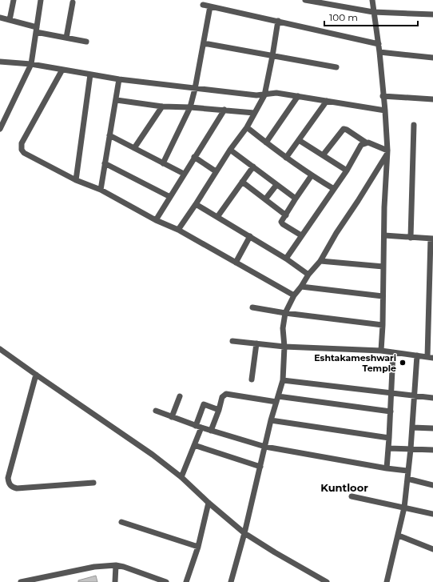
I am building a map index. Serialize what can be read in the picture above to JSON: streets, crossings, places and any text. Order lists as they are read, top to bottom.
{
  "districts": ["Kuntloor"],
  "places": ["Eshtakameshwari Temple"],
  "scale_bar": "100 m"
}
